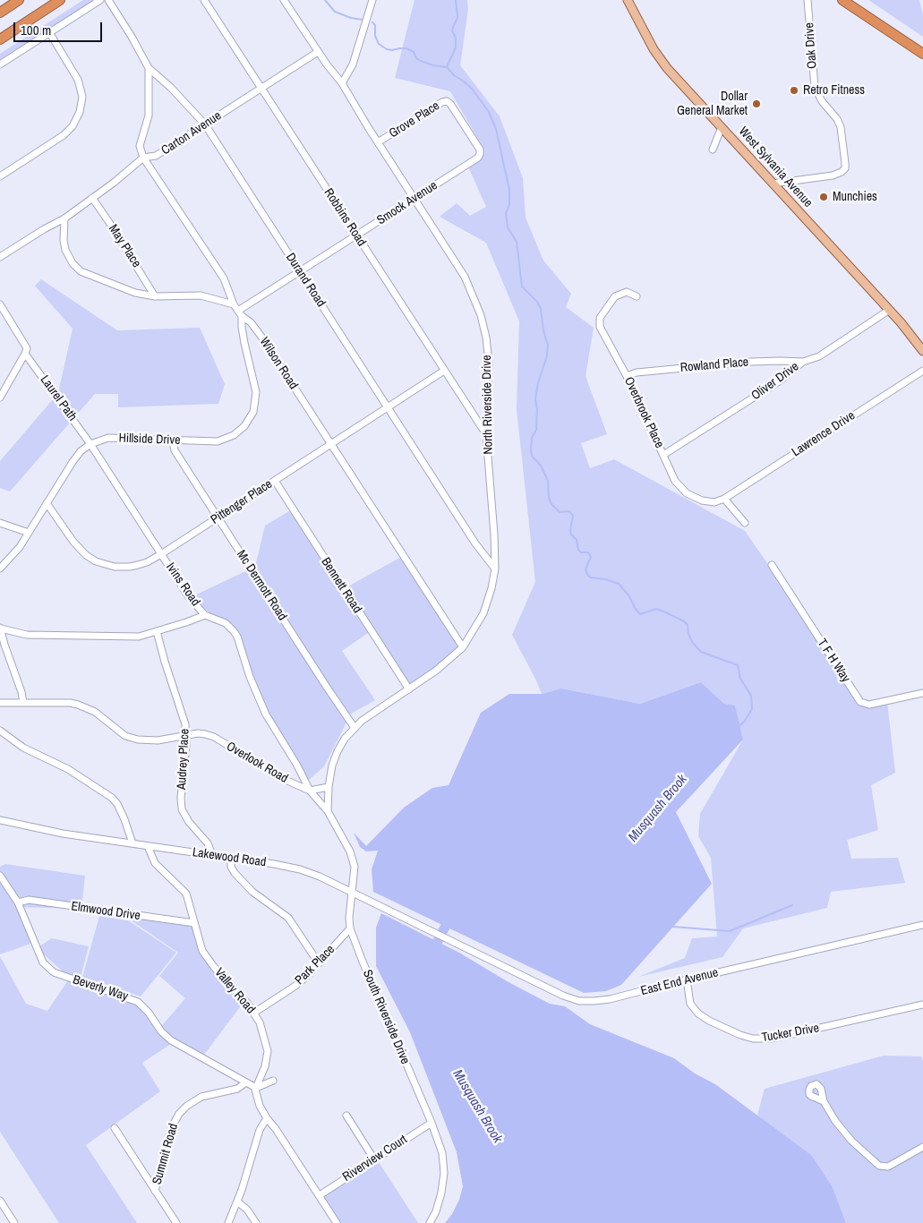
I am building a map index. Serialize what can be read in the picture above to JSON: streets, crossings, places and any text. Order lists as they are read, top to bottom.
{
  "streets": {
    "main road": ["West Sylvania Avenue"],
    "street": [
      "Oak Drive",
      "Grove Place",
      "Carton Avenue",
      "Smock Avenue",
      "Robbins Road",
      "May Place",
      "Durand Road",
      "Wilson Road",
      "Rowland Place",
      "Oliver Drive",
      "Laurel Path",
      "North Riverside Drive",
      "Overbrook Place",
      "Lawrence Drive",
      "Hillside Drive",
      "Pittenger Place",
      "Ivins Road",
      "Mc Dermott Road",
      "Bennett Road",
      "T F H Way",
      "Audrey Place",
      "Overlook Road",
      "Lakewood Road",
      "Elmwood Drive",
      "Park Place",
      "East End Avenue",
      "Beverly Way",
      "Valley Road",
      "South Riverside Drive",
      "Tucker Drive",
      "Summit Road",
      "Riverview Court"
    ]
  },
  "crossings": [
    ["Oak Drive", "West Sylvania Avenue"],
    ["Grove Place", "Smock Avenue"],
    ["Grove Place", "North Riverside Drive"],
    ["Carton Avenue", "Robbins Road"],
    ["Carton Avenue", "May Place"],
    ["Carton Avenue", "Durand Road"],
    ["Carton Avenue", "Wilson Road"],
    ["Carton Avenue", "North Riverside Drive"],
    ["West Sylvania Avenue", "Oliver Drive"],
    ["Smock Avenue", "Robbins Road"],
    ["Smock Avenue", "Durand Road"],
    ["Smock Avenue", "Wilson Road"],
    ["Smock Avenue", "North Riverside Drive"],
    ["Smock Avenue", "Hillside Drive"],
    ["Robbins Road", "North Riverside Drive"],
    ["Robbins Road", "Pittenger Place"],
    ["Durand Road", "North Riverside Drive"],
    ["Durand Road", "Pittenger Place"],
    ["Wilson Road", "North Riverside Drive"],
    ["Wilson Road", "Hillside Drive"],
    ["Wilson Road", "Pittenger Place"],
    ["Rowland Place", "Oliver Drive"],
    ["Rowland Place", "Overbrook Place"],
    ["Oliver Drive", "Overbrook Place"],
    ["Laurel Path", "Hillside Drive"],
    ["Laurel Path", "Ivins Road"],
    ["North Riverside Drive", "Ivins Road"],
    ["North Riverside Drive", "Mc Dermott Road"],
    ["North Riverside Drive", "Bennett Road"],
    ["North Riverside Drive", "South Riverside Drive"],
    ["Overbrook Place", "Lawrence Drive"],
    ["Hillside Drive", "Pittenger Place"],
    ["Hillside Drive", "Ivins Road"],
    ["Hillside Drive", "Mc Dermott Road"],
    ["Pittenger Place", "Ivins Road"],
    ["Pittenger Place", "Mc Dermott Road"],
    ["Pittenger Place", "Bennett Road"],
    ["Ivins Road", "Overlook Road"],
    ["Ivins Road", "South Riverside Drive"],
    ["Audrey Place", "Overlook Road"],
    ["Audrey Place", "Lakewood Road"],
    ["Lakewood Road", "East End Avenue"],
    ["Lakewood Road", "Valley Road"],
    ["Lakewood Road", "South Riverside Drive"],
    ["Elmwood Drive", "Beverly Way"],
    ["Elmwood Drive", "Valley Road"],
    ["Park Place", "Valley Road"],
    ["Park Place", "South Riverside Drive"],
    ["East End Avenue", "Tucker Drive"],
    ["Beverly Way", "Valley Road"],
    ["Beverly Way", "Summit Road"],
    ["South Riverside Drive", "Riverview Court"]
  ],
  "water": ["Musquash Brook"],
  "places": ["Retro Fitness", "Dollar General Market", "Munchies"],
  "scale_bar": "100 m"
}
